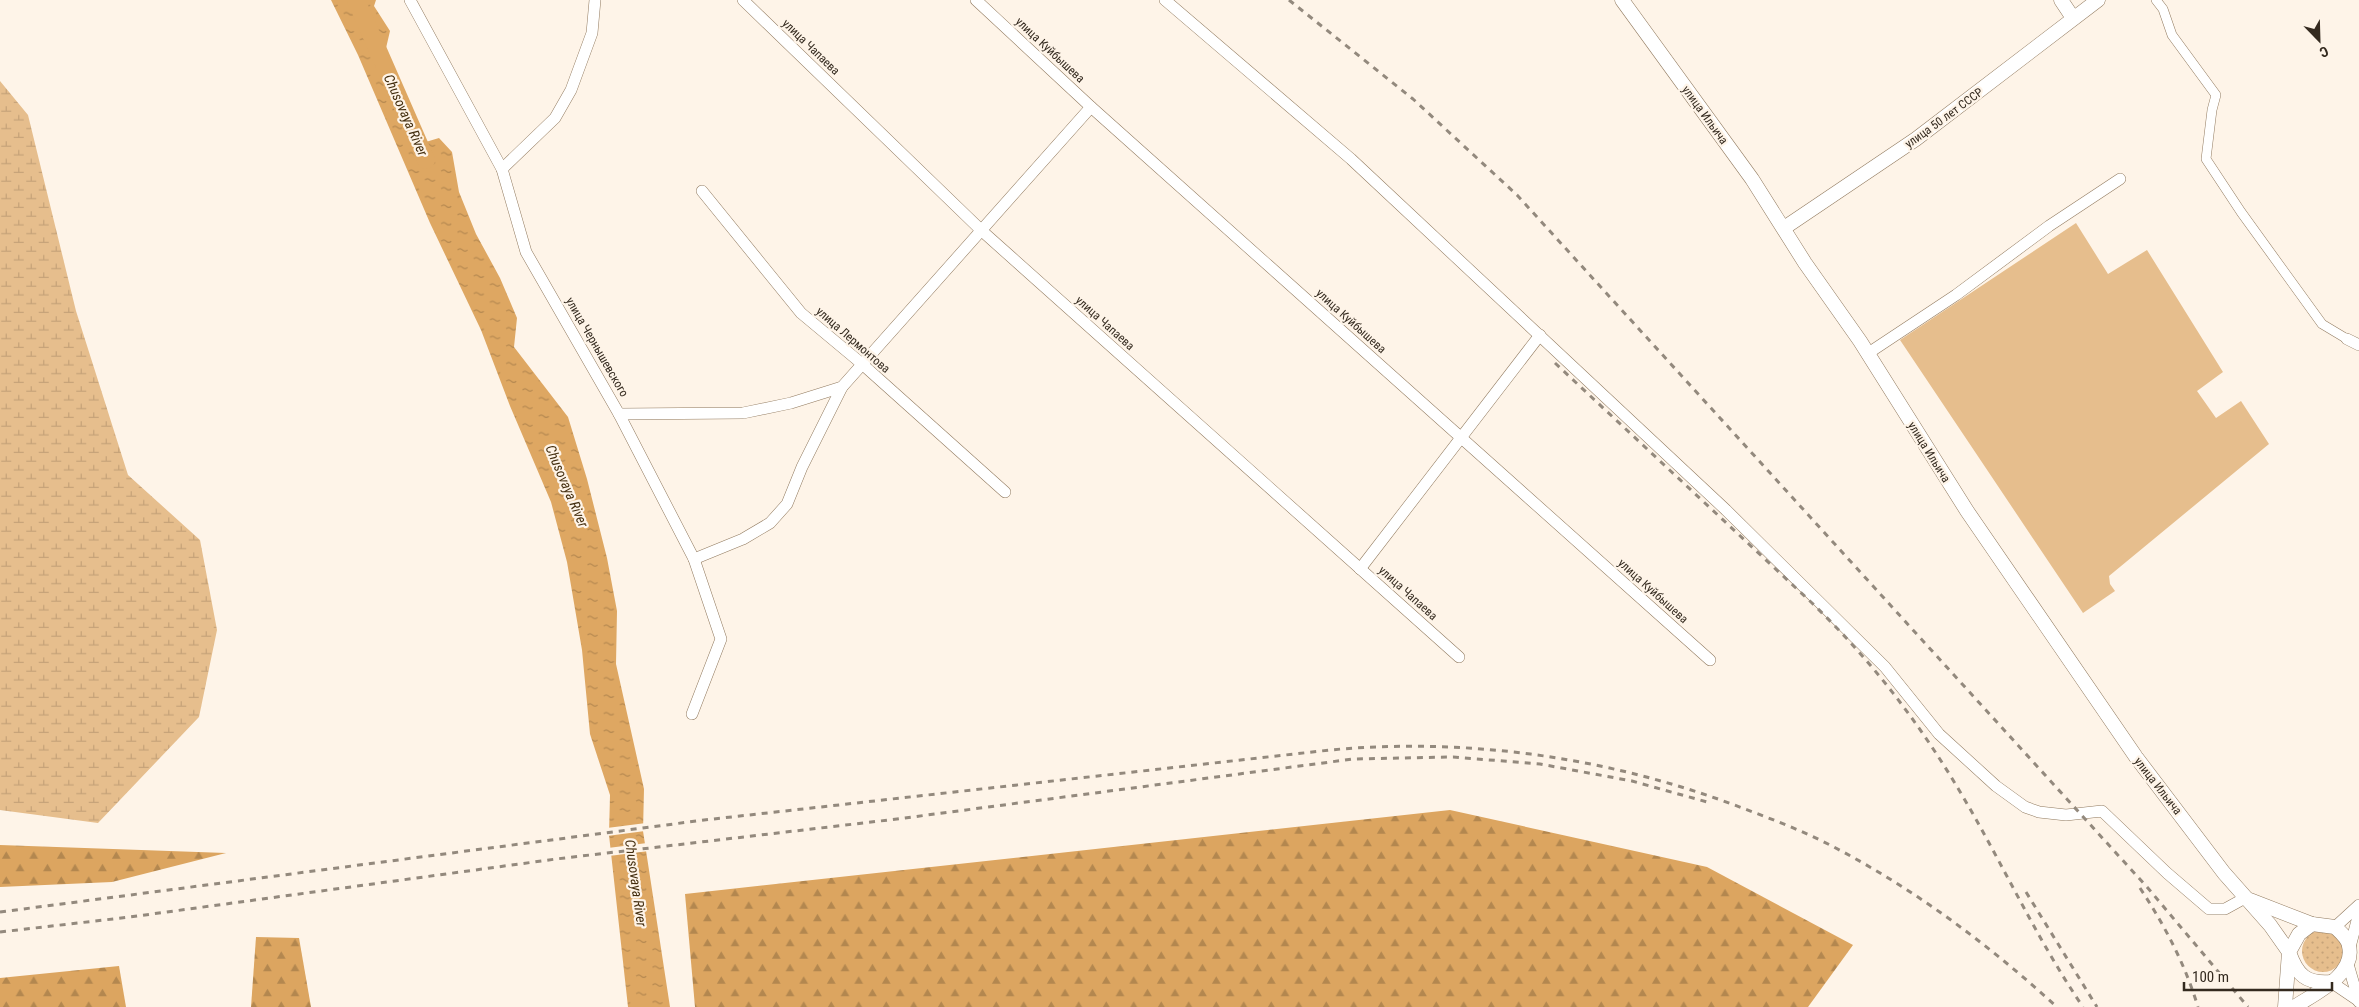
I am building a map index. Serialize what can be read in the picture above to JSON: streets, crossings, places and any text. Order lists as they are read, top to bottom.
{
  "streets": {
    "street": [
      "улица Чапаева",
      "улица Куйбышева",
      "улица Ильича",
      "улица 50 лет СССР",
      "улица Лермонтова",
      "улица Чернышевского"
    ]
  },
  "crossings": [
    ["улица Ильича", "улица 50 лет СССР"]
  ],
  "water": ["Chusovaya River"],
  "scale_bar": "100 m",
  "north": "bottom right"
}
